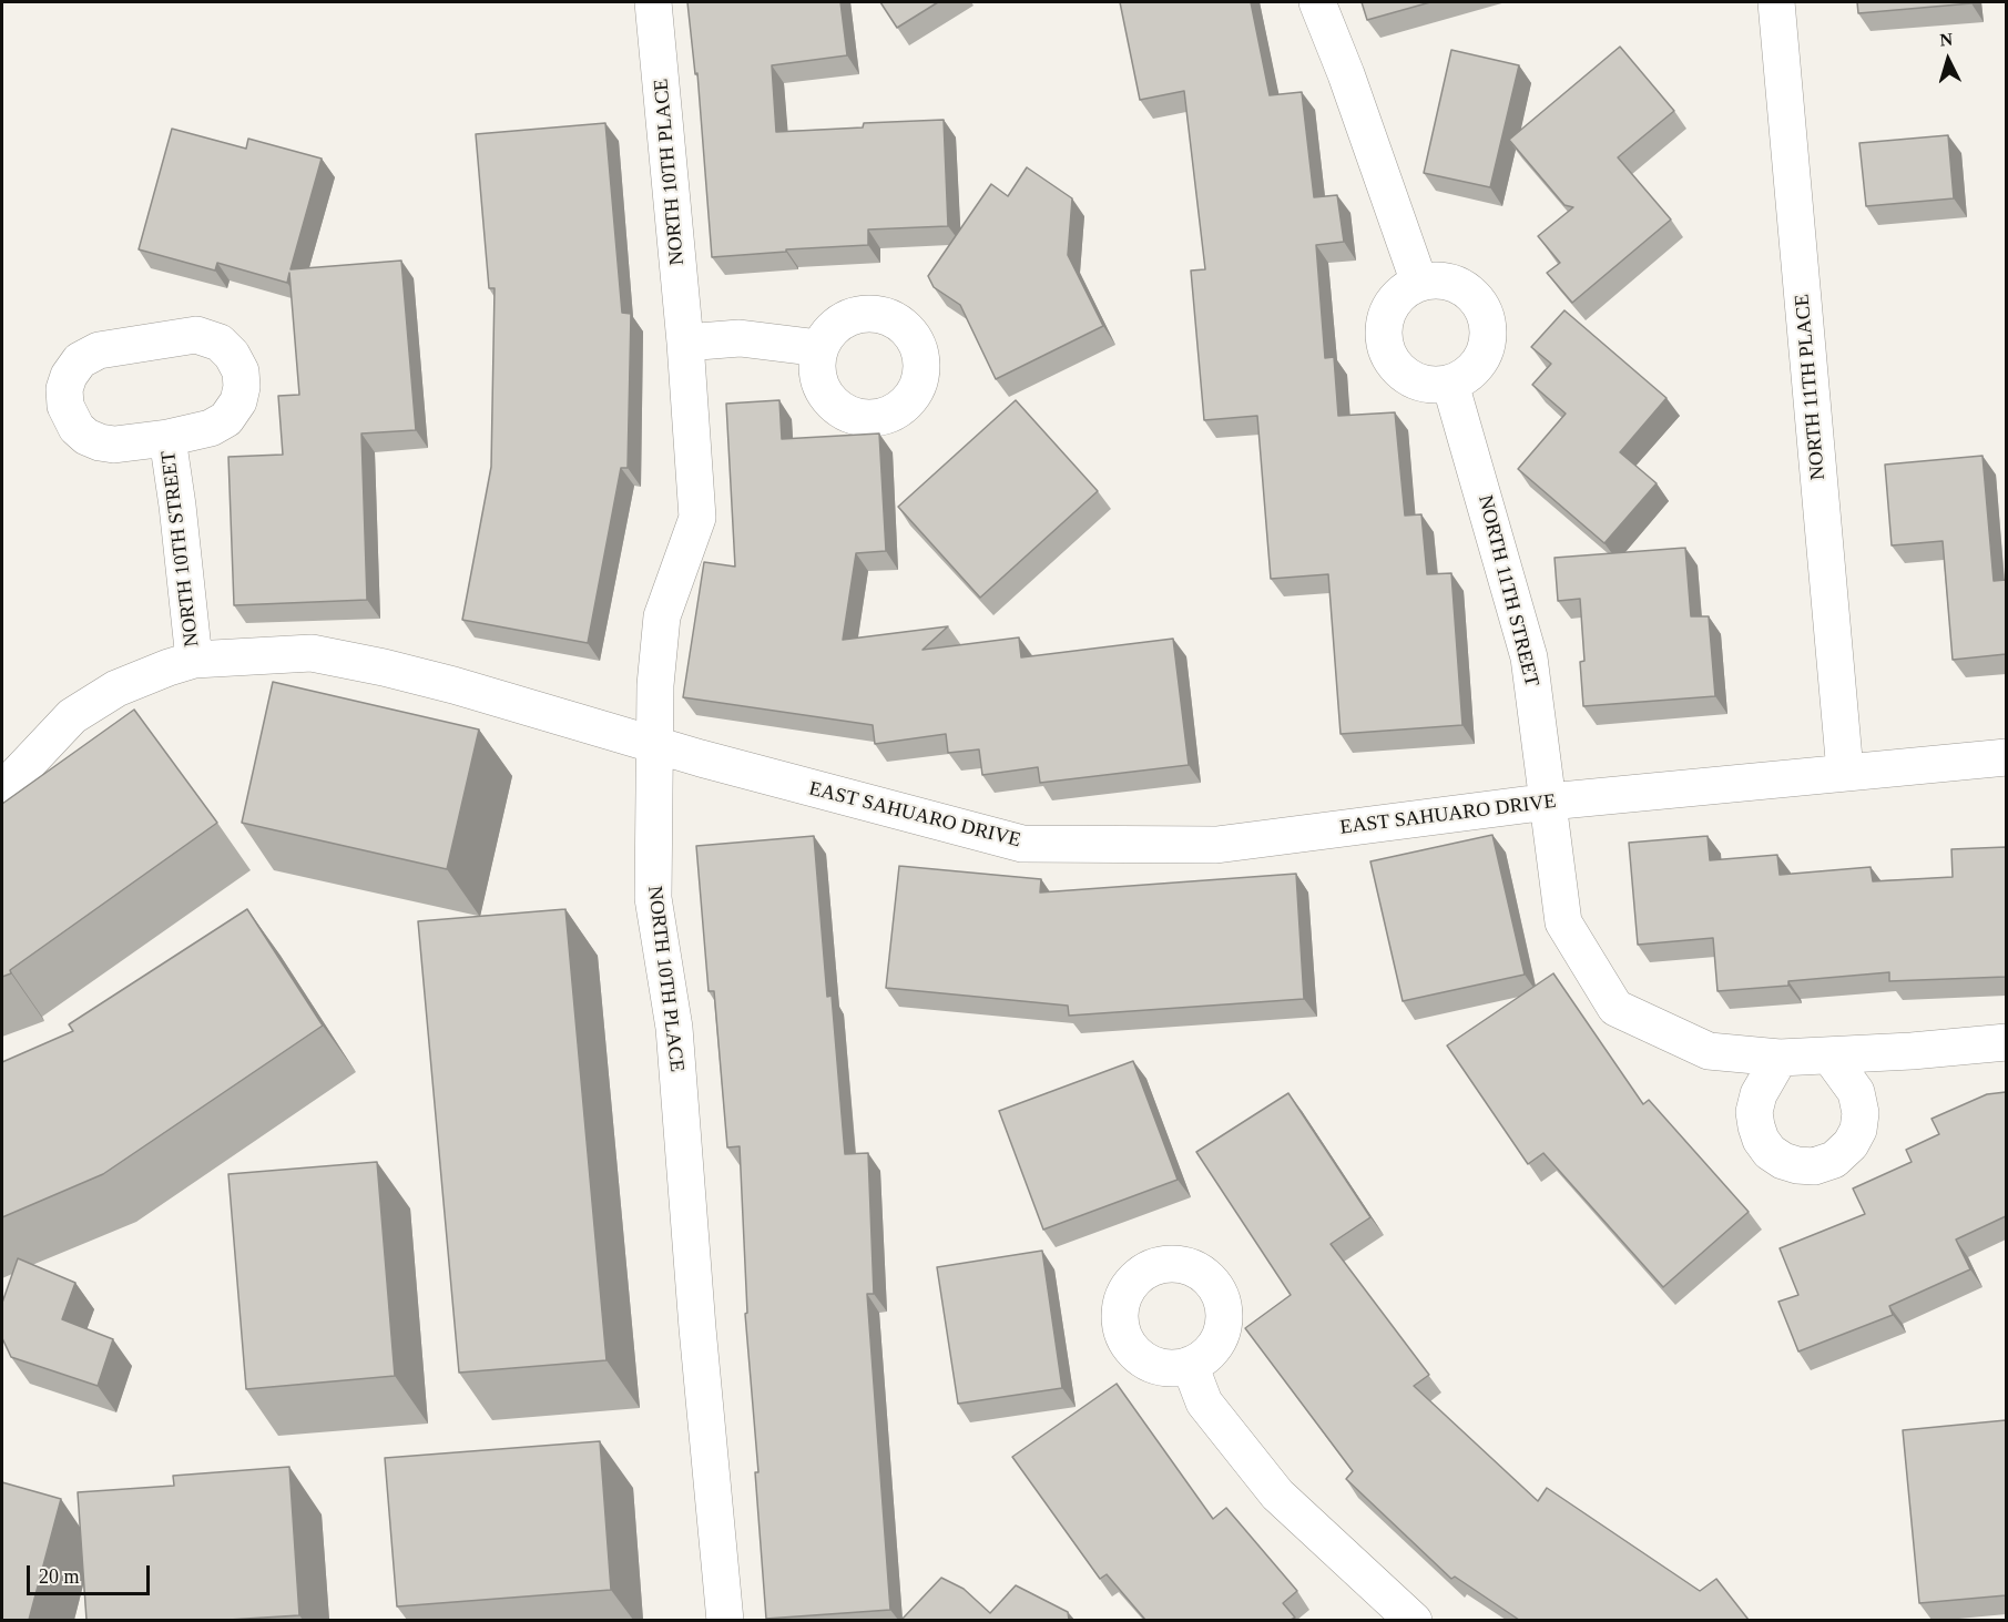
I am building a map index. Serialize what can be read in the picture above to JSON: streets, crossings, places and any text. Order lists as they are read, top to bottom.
{
  "streets": {
    "street": [
      "NORTH 10TH PLACE",
      "NORTH 11TH PLACE",
      "NORTH 10TH STREET",
      "NORTH 11TH STREET",
      "EAST SAHUARO DRIVE"
    ]
  },
  "crossings": [
    ["NORTH 10TH PLACE", "EAST SAHUARO DRIVE"],
    ["NORTH 11TH PLACE", "EAST SAHUARO DRIVE"],
    ["NORTH 10TH STREET", "EAST SAHUARO DRIVE"],
    ["NORTH 11TH STREET", "EAST SAHUARO DRIVE"]
  ],
  "scale_bar": "20 m",
  "north": "top"
}
